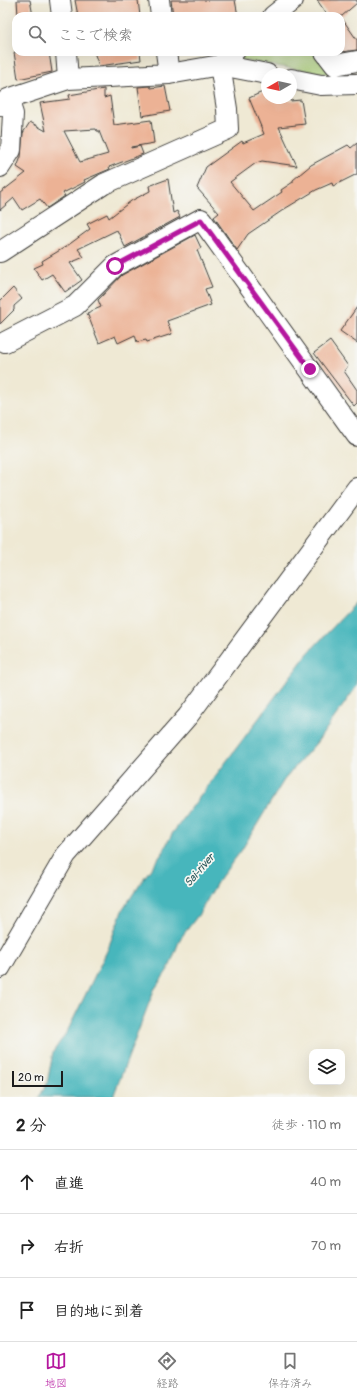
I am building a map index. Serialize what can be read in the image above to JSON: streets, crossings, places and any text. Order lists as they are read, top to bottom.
{
  "water": ["Sai-river"],
  "scale_bar": "20 m",
  "north": "left",
  "page": {
    "search": "ここで検索",
    "scale": "20 m",
    "heading": ["2 分", "徒歩 · 110 m"],
    "list": [
      ["直進", "40 m"],
      ["右折", "70 m"],
      "目的地に到着"
    ],
    "nav": ["地図", "経路", "保存済み"]
  }
}
